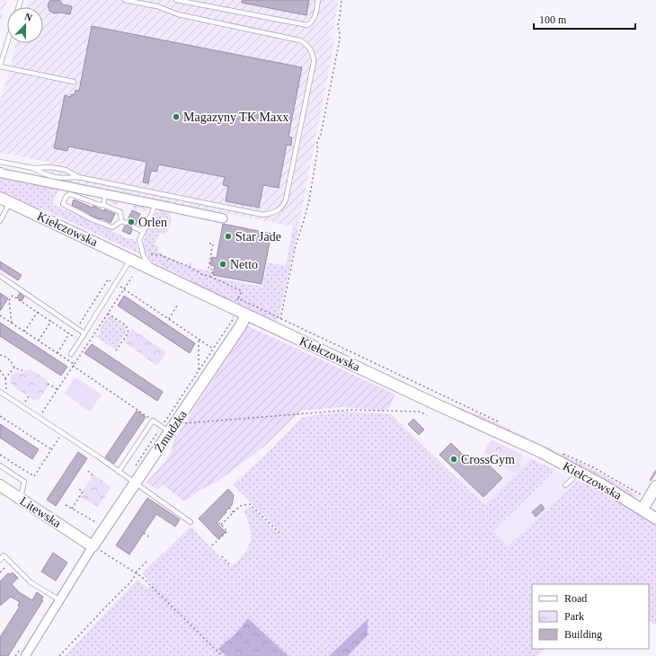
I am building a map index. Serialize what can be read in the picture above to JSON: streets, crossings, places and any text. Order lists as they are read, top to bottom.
{
  "streets": {
    "street": ["Kiełczowska", "Żmudzka", "Litewska"]
  },
  "crossings": [
    ["Kiełczowska", "Żmudzka"],
    ["Żmudzka", "Litewska"]
  ],
  "places": [
    "Magazyny TK Maxx",
    "Orlen",
    "Star Jade",
    "Netto",
    "CrossGym"
  ],
  "legend": ["Road", "Park", "Building"],
  "scale_bar": "100 m",
  "north": "top"
}
